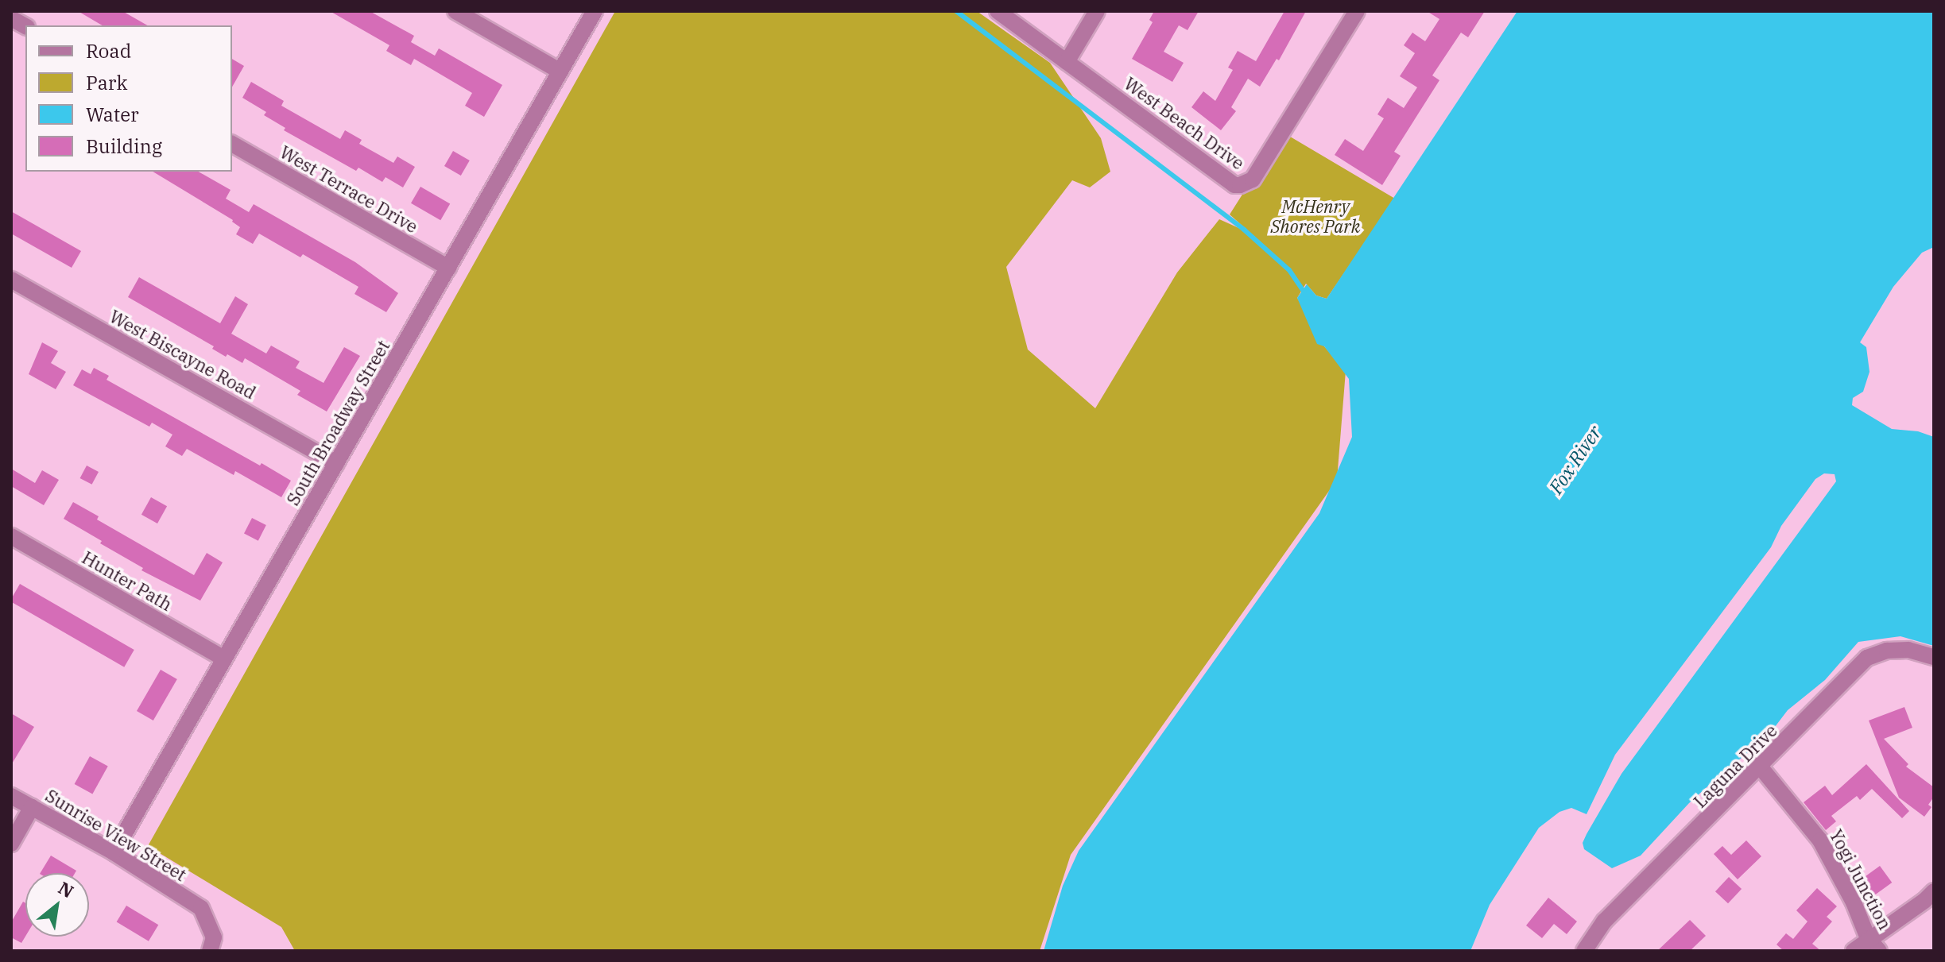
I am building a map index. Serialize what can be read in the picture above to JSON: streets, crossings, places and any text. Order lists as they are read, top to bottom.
{
  "streets": {
    "street": [
      "West Beach Drive",
      "West Terrace Drive",
      "West Biscayne Road",
      "South Broadway Street",
      "Hunter Path",
      "Laguna Drive",
      "Sunrise View Street",
      "Yogi Junction"
    ]
  },
  "crossings": [
    ["West Terrace Drive", "South Broadway Street"],
    ["West Biscayne Road", "South Broadway Street"],
    ["South Broadway Street", "Hunter Path"],
    ["South Broadway Street", "Sunrise View Street"],
    ["Laguna Drive", "Yogi Junction"]
  ],
  "water": ["Fox River"],
  "parks": ["McHenry Shores Park"],
  "legend": [
    "Road",
    "Park",
    "Water",
    "Building"
  ],
  "north": "top right"
}
